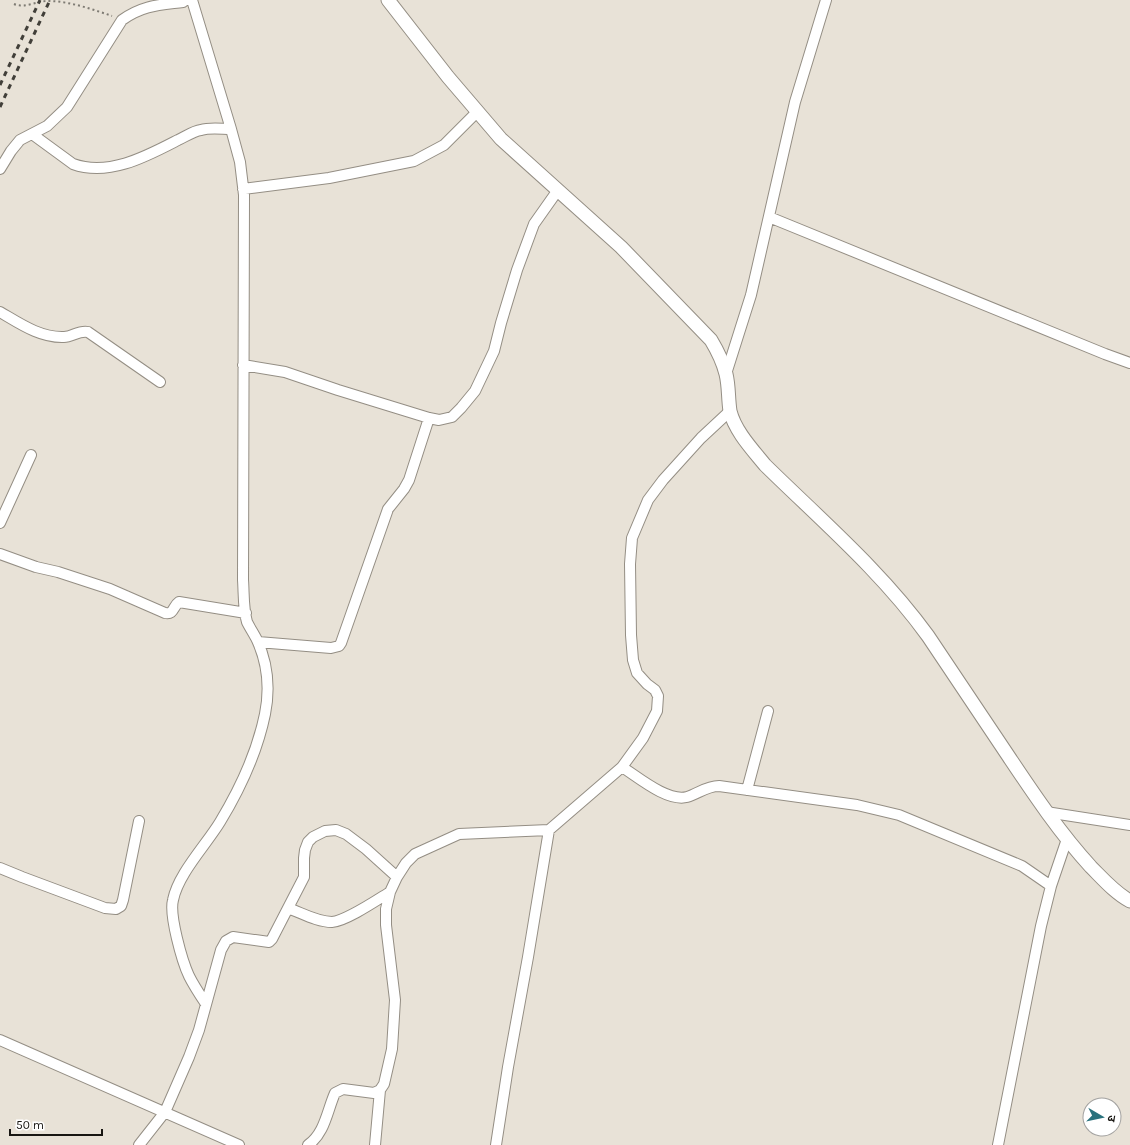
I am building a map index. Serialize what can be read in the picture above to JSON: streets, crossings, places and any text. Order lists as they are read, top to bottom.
{
  "scale_bar": "50 m",
  "north": "right"
}
